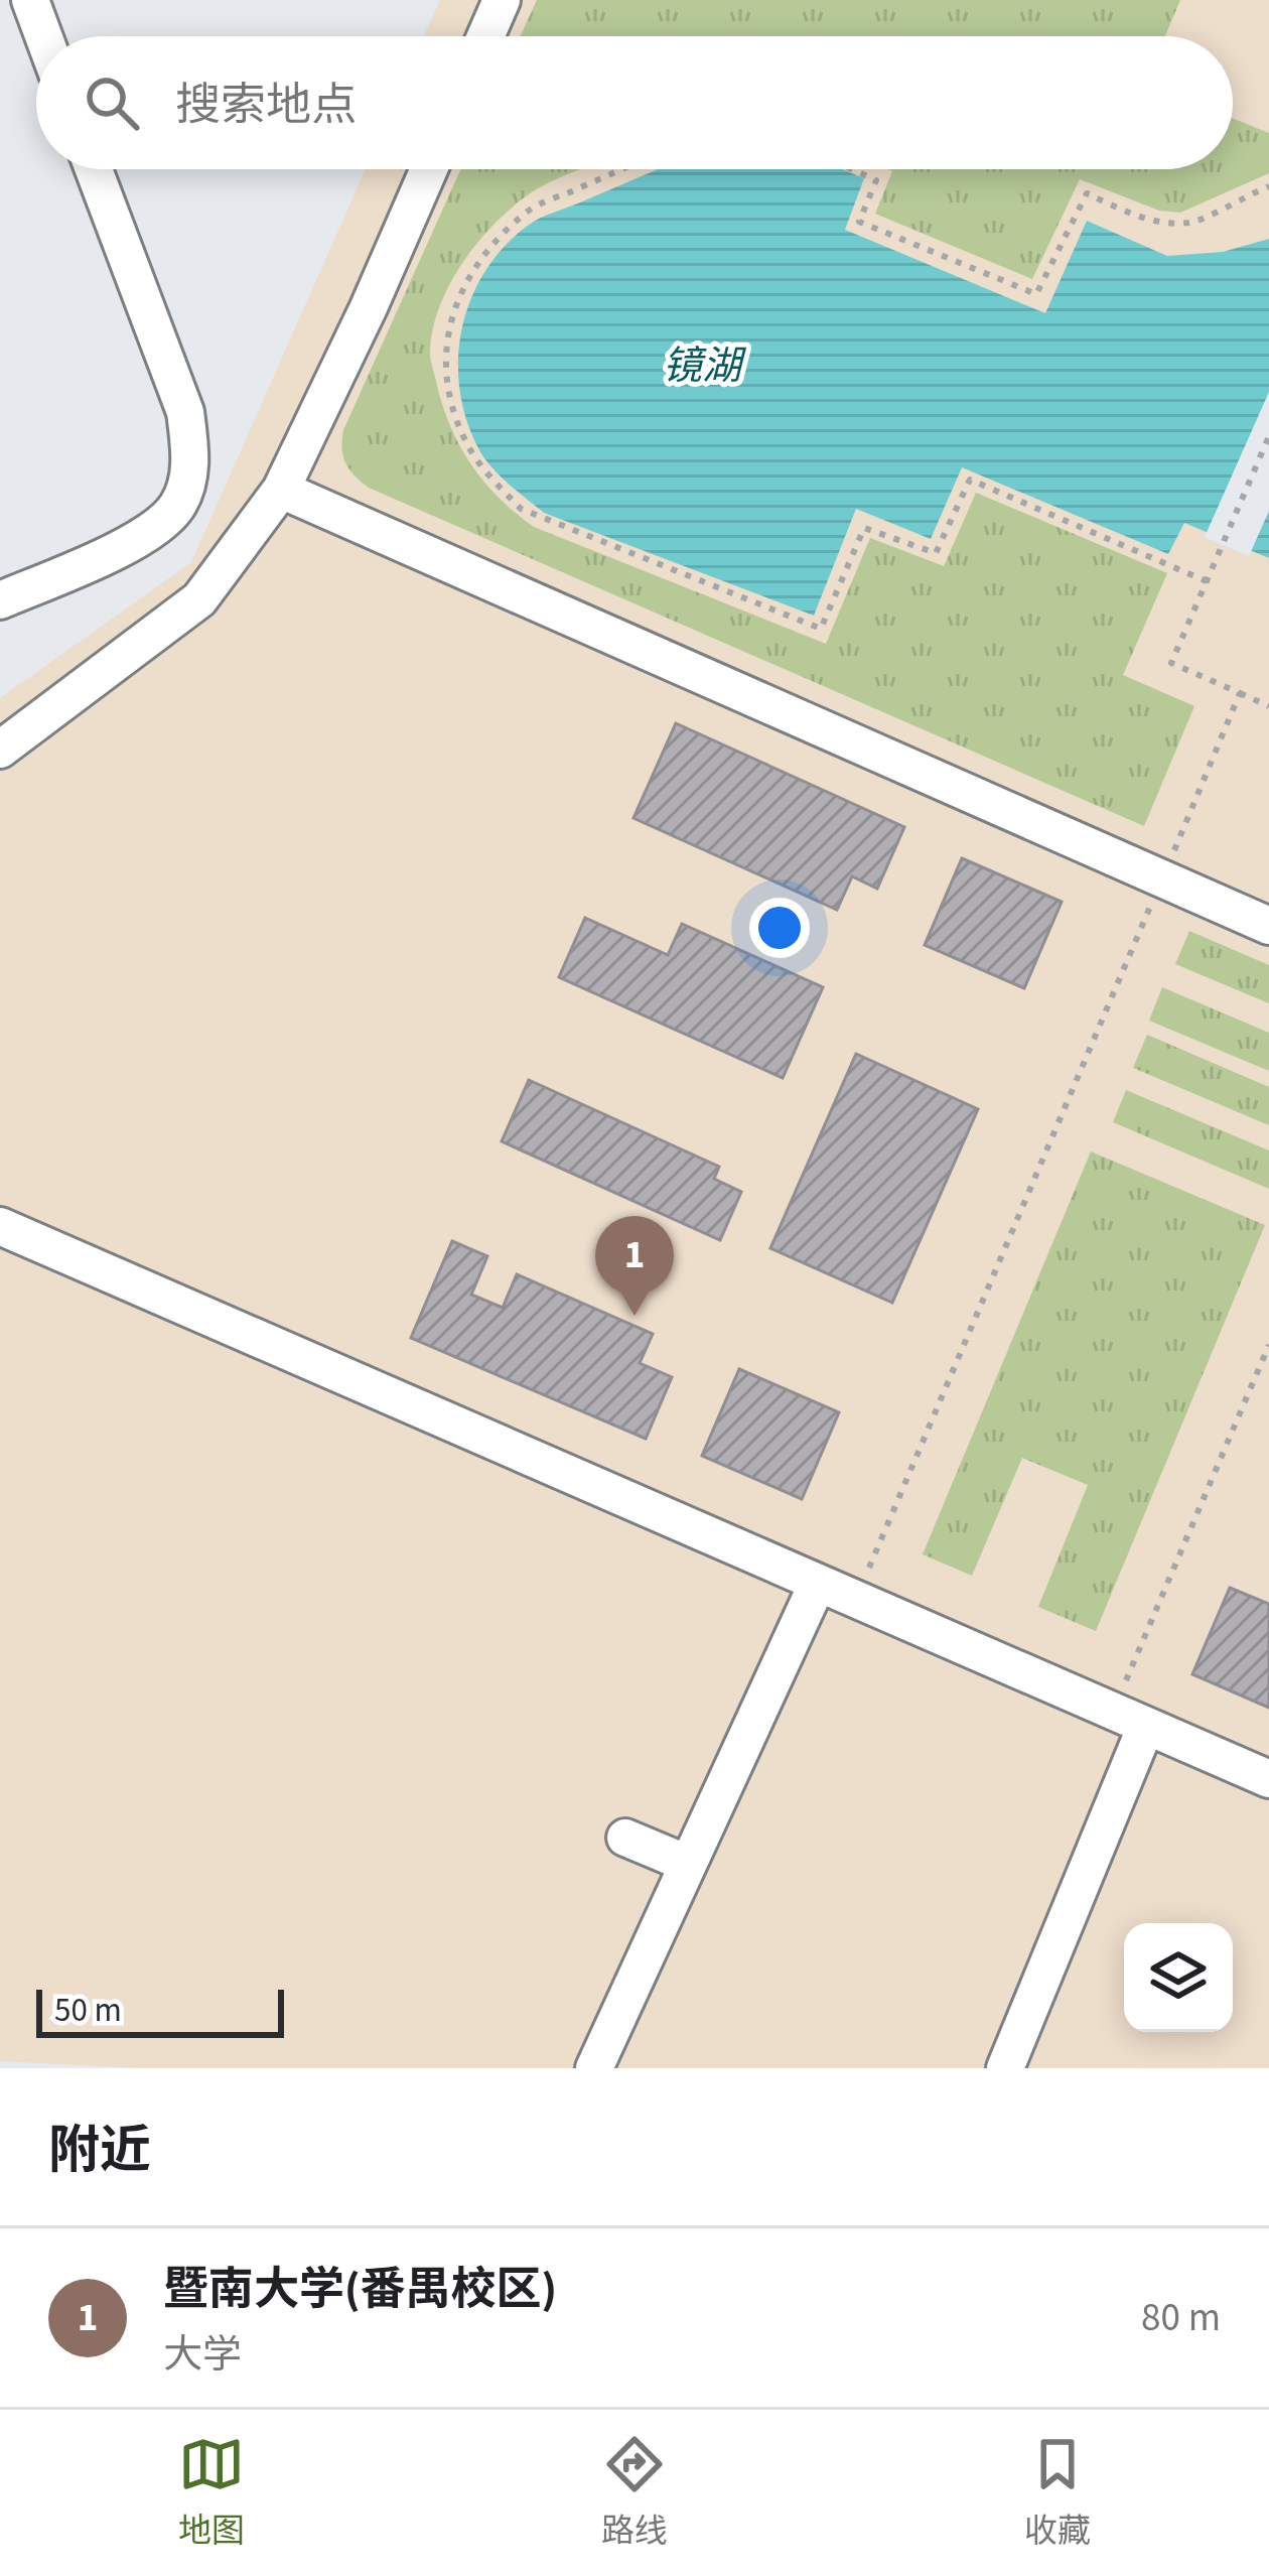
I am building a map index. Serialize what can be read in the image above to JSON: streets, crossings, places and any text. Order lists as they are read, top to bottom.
{
  "water": ["镜湖"],
  "scale_bar": "50 m",
  "page": {
    "search": "搜索地点",
    "pins": "1",
    "scale": "50 m",
    "heading": "附近",
    "list": [
      {
        "mark": "1",
        "name": "暨南大学(番禺校区)",
        "note": "大学",
        "value": "80 m"
      }
    ],
    "nav": ["地图", "路线", "收藏"]
  }
}
